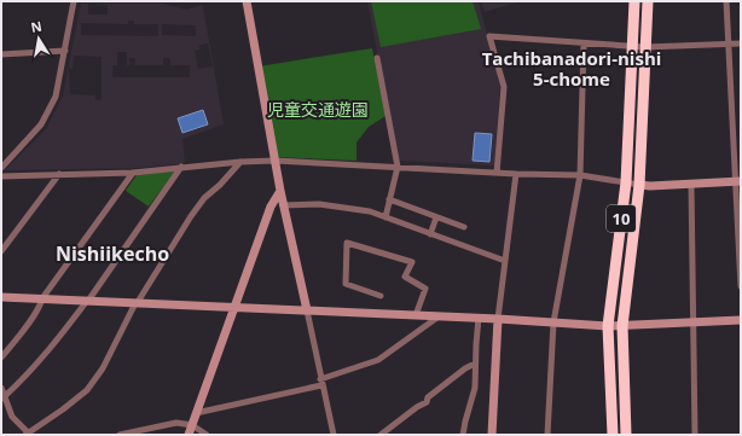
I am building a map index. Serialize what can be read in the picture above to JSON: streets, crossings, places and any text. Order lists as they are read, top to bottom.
{
  "streets": {
    "highway": ["10"]
  },
  "districts": ["Tachibanadori-nishi 5-chome", "Nishiikecho"],
  "parks": ["児童交通遊園"],
  "north": "top"
}
